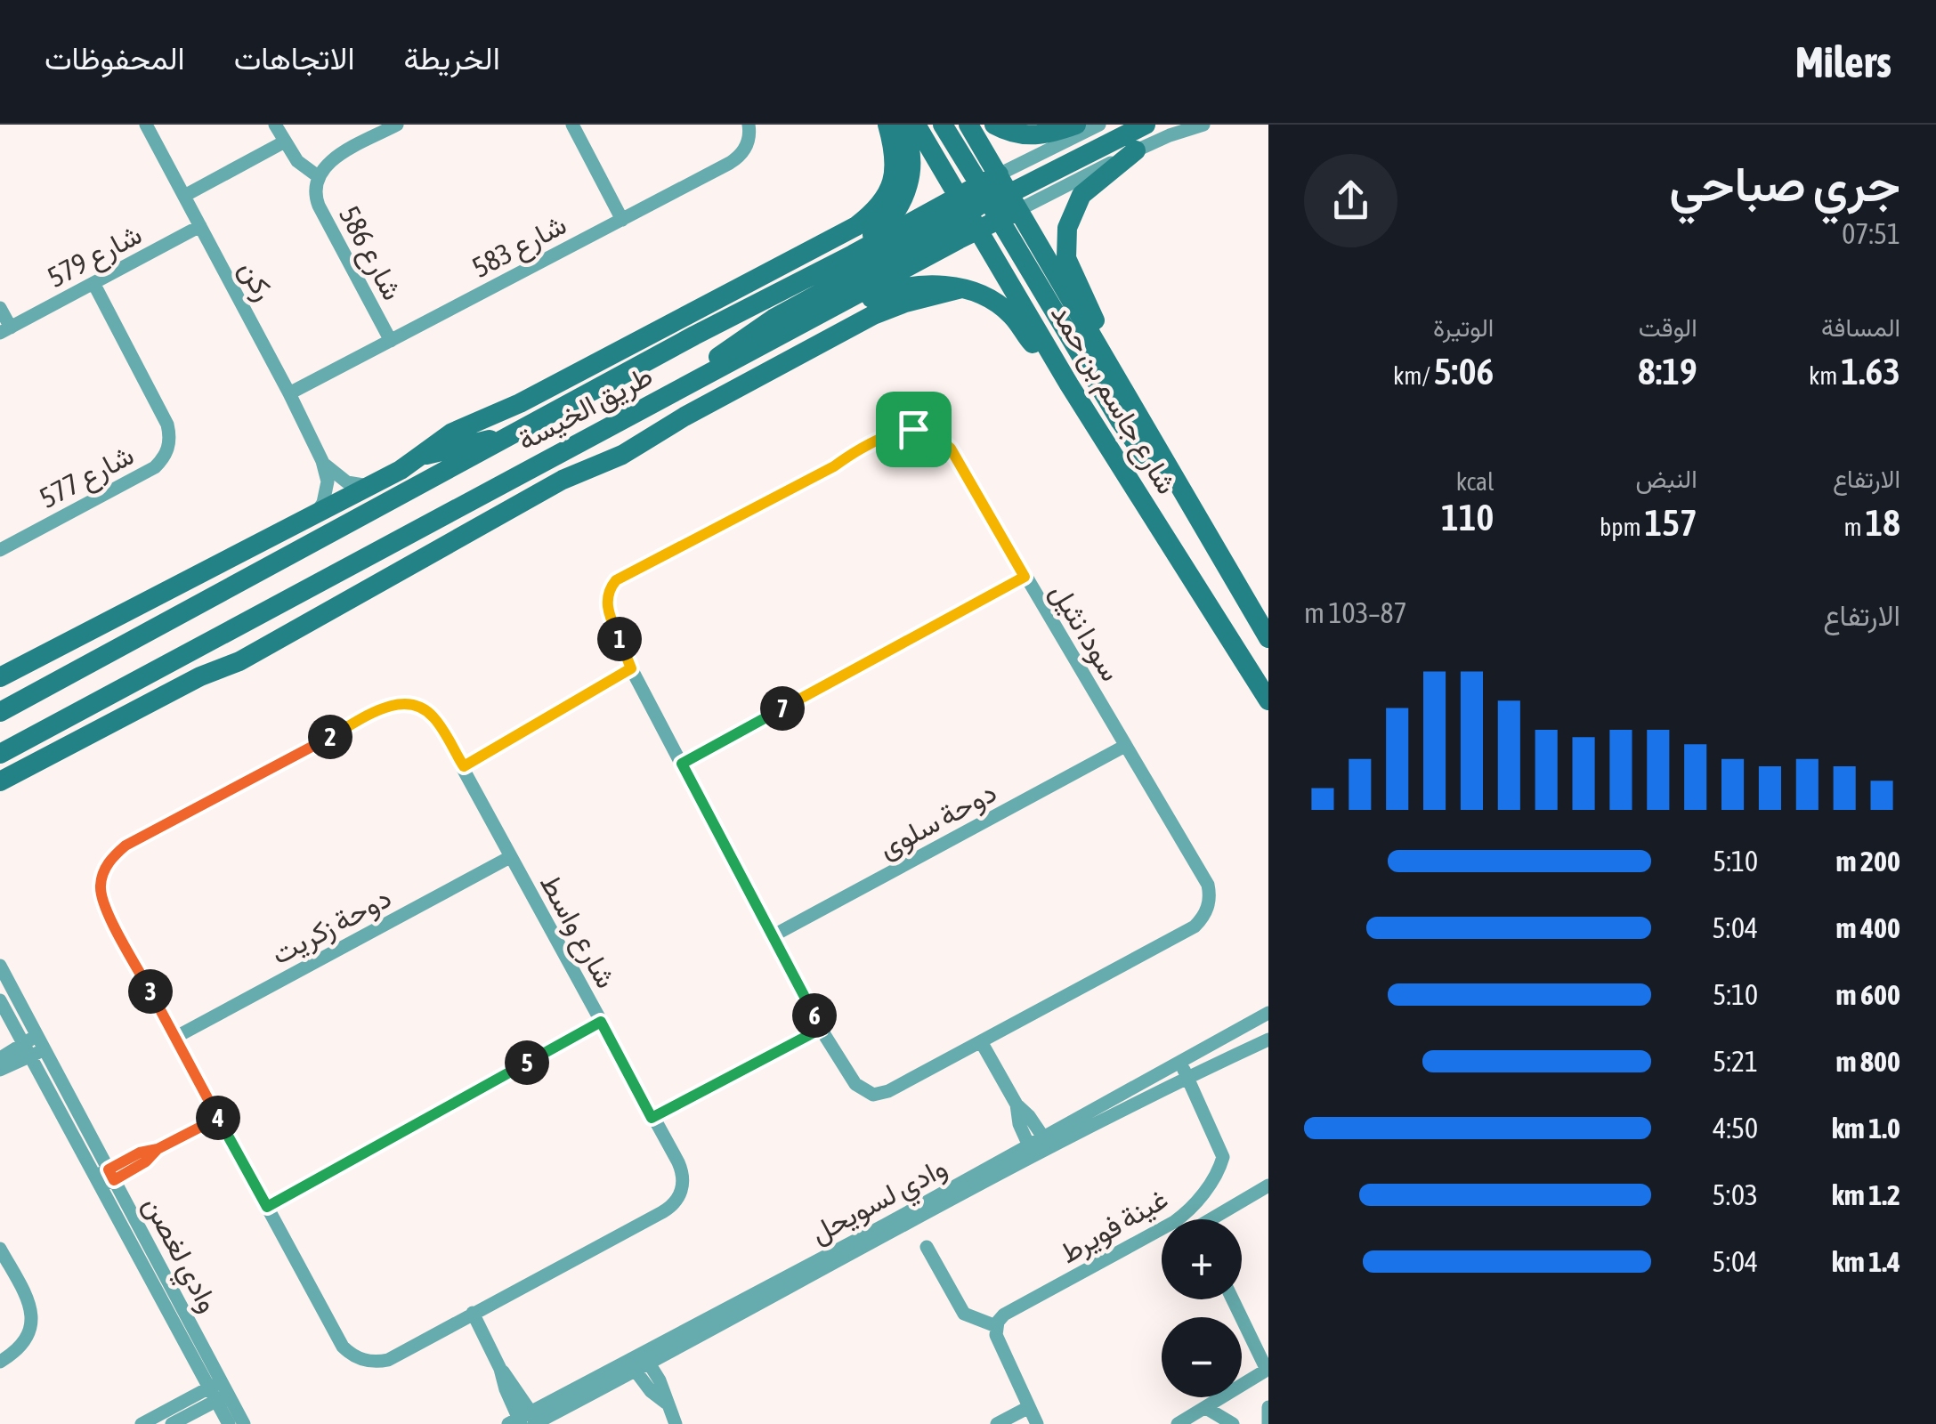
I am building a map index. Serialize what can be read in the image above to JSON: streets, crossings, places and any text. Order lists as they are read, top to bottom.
{
  "streets": {
    "main road": ["شارع جاسم بن حمد", "طريق الخيسة"],
    "street": [
      "شارع 583",
      "شارع 586",
      "شارع 579",
      "ركن",
      "شارع 577",
      "سودا نثيل",
      "دوحة سلوى",
      "دوحة زكريت",
      "شارع واسط",
      "وادي لسويحل",
      "غينة فويرط",
      "وادي لغصن"
    ]
  },
  "crossings": [
    ["شارع 583", "شارع 586"],
    ["شارع 583", "ركن"],
    ["شارع 579", "ركن"],
    ["شارع 579", "شارع 577"],
    ["ركن", "طريق الخيسة"],
    ["شارع جاسم بن حمد", "طريق الخيسة"],
    ["سودا نثيل", "دوحة سلوى"],
    ["دوحة زكريت", "شارع واسط"],
    ["وادي لسويحل", "غينة فويرط"]
  ],
  "page": {
    "header": "Milers",
    "nav": ["الخريطة", "الاتجاهات", "المحفوظات"],
    "heading": ["جري صباحي", "07:51"],
    "stats": [
      ["المسافة", "1.63 km"],
      ["الوقت", "8:19"],
      ["الوتيرة", "5:06 /km"],
      ["الارتفاع", "18 m"],
      ["النبض", "157 bpm"],
      ["kcal", "110"]
    ],
    "chart": ["الارتفاع", "87–103 m"],
    "pins": [
      "1",
      "7",
      "2",
      "3",
      "6",
      "5",
      "4"
    ],
    "list": [
      {
        "name": "200 m",
        "note": "5:10"
      },
      {
        "name": "400 m",
        "note": "5:04"
      },
      {
        "name": "600 m",
        "note": "5:10"
      },
      {
        "name": "800 m",
        "note": "5:21"
      },
      {
        "name": "1.0 km",
        "note": "4:50"
      },
      {
        "name": "1.2 km",
        "note": "5:03"
      },
      {
        "name": "1.4 km",
        "note": "5:04"
      }
    ],
    "map_buttons": ["+", "−"]
  }
}
